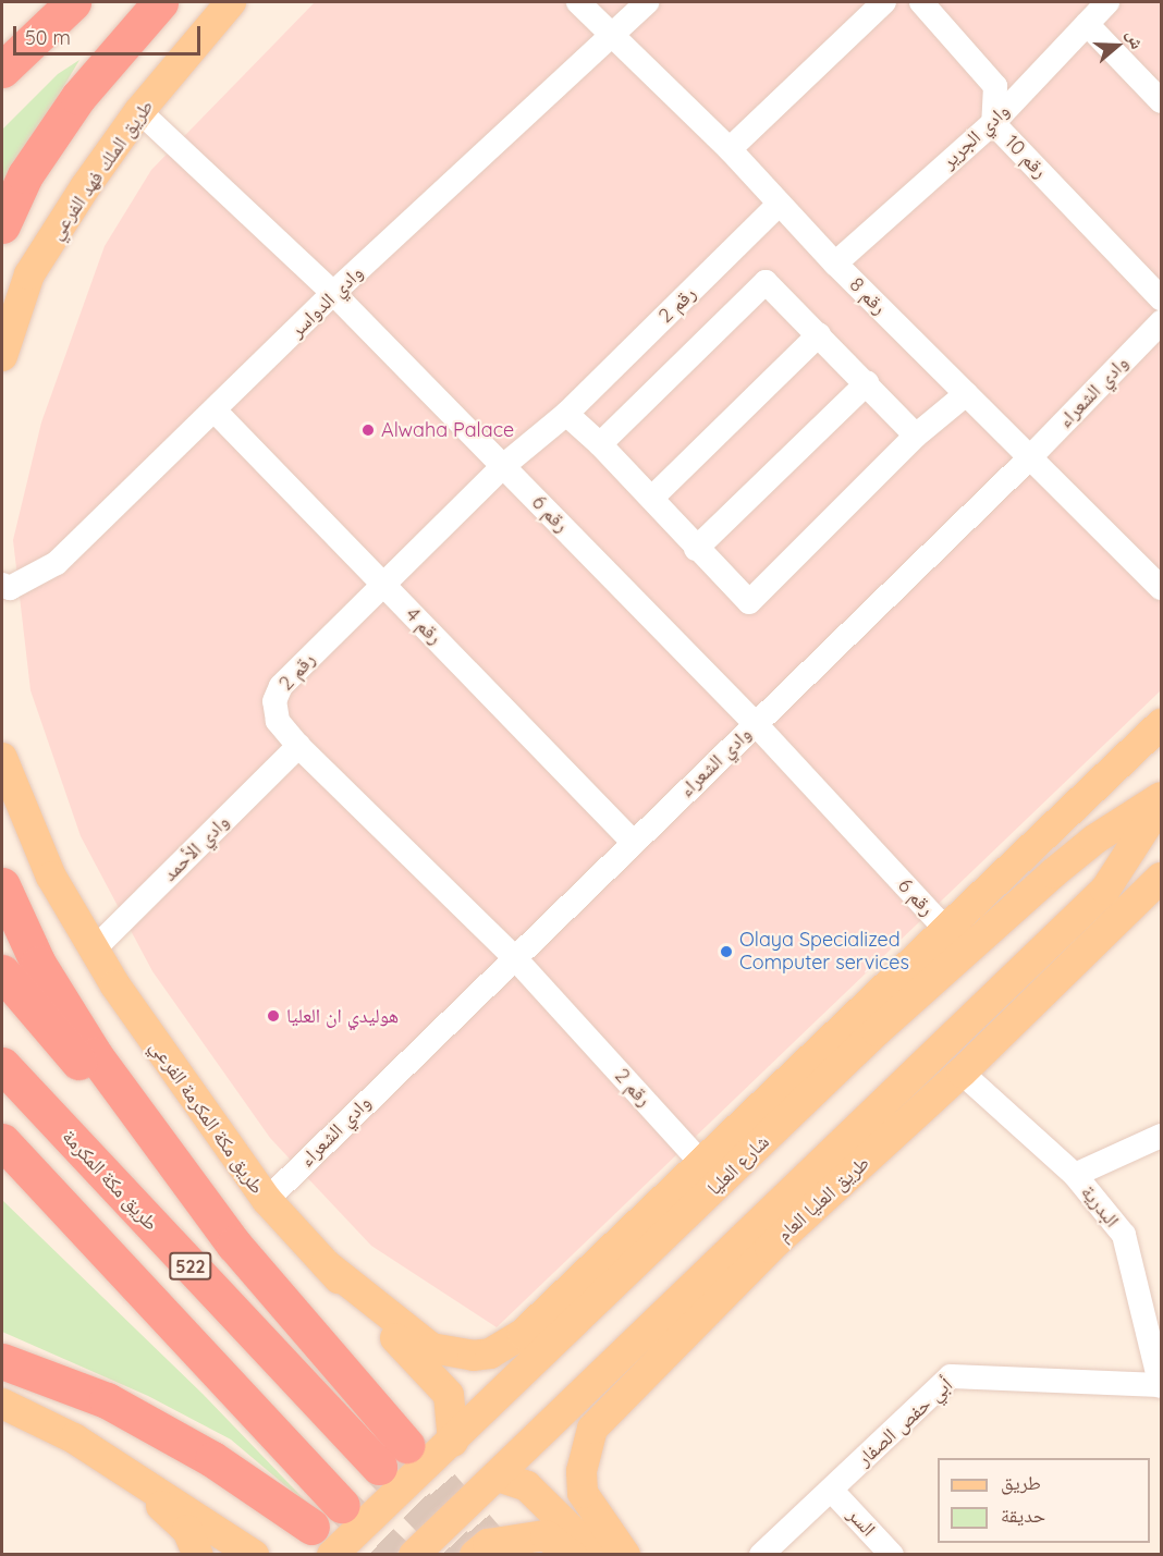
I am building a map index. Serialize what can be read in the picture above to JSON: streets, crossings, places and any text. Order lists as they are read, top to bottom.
{
  "streets": {
    "highway": ["طريق مكة المكرمة", "522"],
    "main road": [
      "طريق الملك فهد الفرعي",
      "طريق مكة المكرمة الفرعي",
      "شارع العليا",
      "طريق العليا العام"
    ],
    "street": [
      "وادي الجرير",
      "رقم 10",
      "رقم 8",
      "وادي الدواسر",
      "رقم 2",
      "وادي الشعراء",
      "رقم 6",
      "رقم 4",
      "وادي الأحمد",
      "البدرية",
      "أبي حفص الصفار",
      "السر"
    ]
  },
  "crossings": [
    ["وادي الجرير", "رقم 10"],
    ["وادي الجرير", "رقم 8"],
    ["طريق الملك فهد الفرعي", "رقم 6"],
    ["رقم 8", "وادي الدواسر"],
    ["رقم 8", "رقم 2"],
    ["رقم 8", "وادي الشعراء"],
    ["وادي الدواسر", "رقم 6"],
    ["وادي الدواسر", "رقم 4"],
    ["رقم 2", "وادي الشعراء"],
    ["رقم 2", "رقم 6"],
    ["رقم 2", "رقم 4"],
    ["رقم 2", "وادي الأحمد"],
    ["وادي الشعراء", "رقم 6"],
    ["وادي الشعراء", "رقم 4"],
    ["وادي الشعراء", "طريق مكة المكرمة الفرعي"],
    ["وادي الأحمد", "طريق مكة المكرمة الفرعي"],
    ["طريق مكة المكرمة الفرعي", "شارع العليا"],
    ["طريق العليا العام", "البدرية"],
    ["البدرية", "أبي حفص الصفار"],
    ["أبي حفص الصفار", "السر"]
  ],
  "places": ["Alwaha Palace", "Olaya Specialized Computer services", "هوليدي ان العليا"],
  "legend": ["طريق", "حديقة"],
  "scale_bar": "50 m",
  "north": "right"
}
